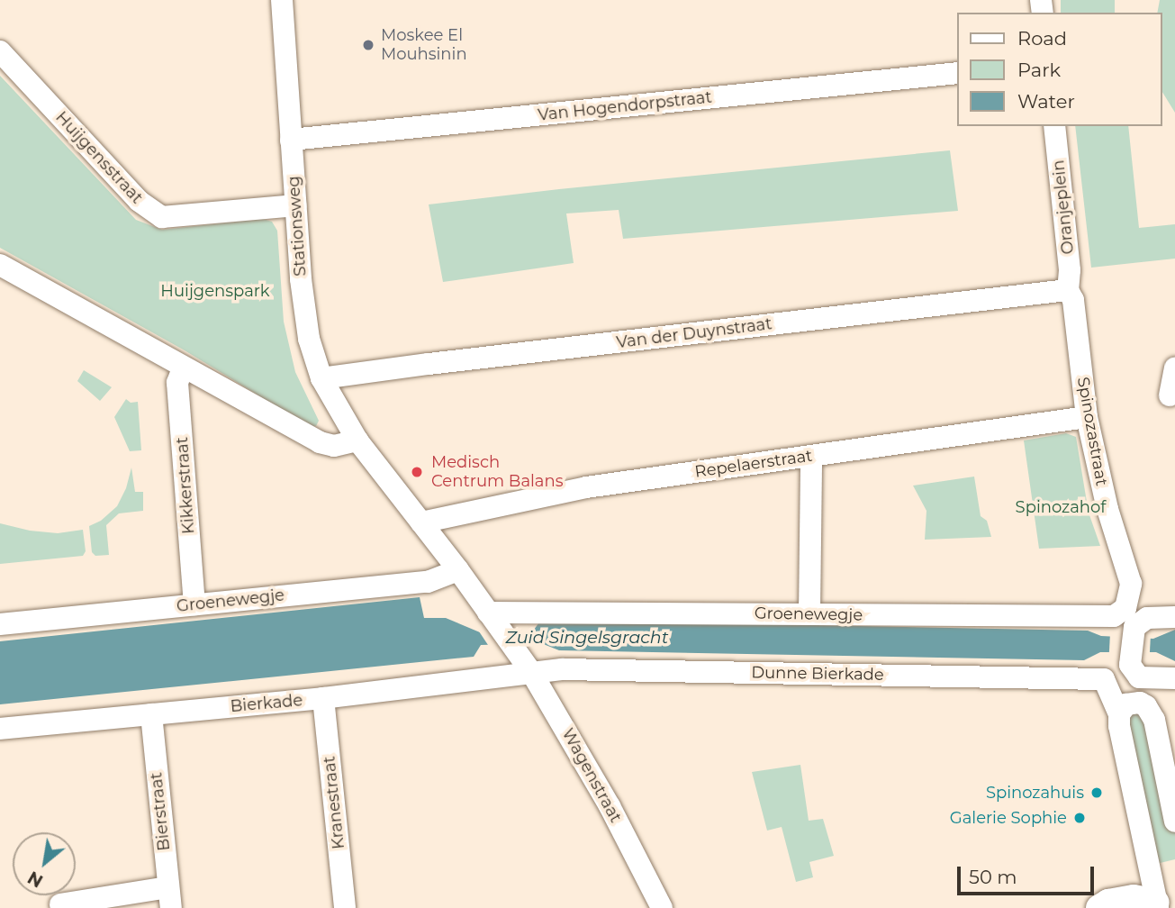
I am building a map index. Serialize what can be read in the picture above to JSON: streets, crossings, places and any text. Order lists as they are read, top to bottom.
{
  "streets": {
    "street": [
      "Van Hogendorpstraat",
      "Huijgensstraat",
      "Oranjeplein",
      "Stationsweg",
      "Van der Duynstraat",
      "Spinozastraat",
      "Repelaerstraat",
      "Kikkerstraat",
      "Groenewegje",
      "Dunne Bierkade",
      "Bierkade",
      "Wagenstraat",
      "Kranestraat",
      "Bierstraat"
    ]
  },
  "crossings": [
    ["Van Hogendorpstraat", "Stationsweg"],
    ["Huijgensstraat", "Stationsweg"],
    ["Oranjeplein", "Van der Duynstraat"],
    ["Oranjeplein", "Spinozastraat"],
    ["Stationsweg", "Van der Duynstraat"],
    ["Stationsweg", "Repelaerstraat"],
    ["Stationsweg", "Groenewegje"],
    ["Stationsweg", "Wagenstraat"],
    ["Van der Duynstraat", "Spinozastraat"],
    ["Spinozastraat", "Repelaerstraat"],
    ["Spinozastraat", "Groenewegje"],
    ["Kikkerstraat", "Groenewegje"],
    ["Dunne Bierkade", "Bierkade"],
    ["Dunne Bierkade", "Wagenstraat"],
    ["Bierkade", "Wagenstraat"],
    ["Bierkade", "Kranestraat"],
    ["Bierkade", "Bierstraat"]
  ],
  "water": ["Zuid Singelsgracht"],
  "parks": ["Huijgenspark", "Spinozahof"],
  "places": [
    "Moskee El Mouhsinin",
    "Medisch Centrum Balans",
    "Spinozahuis",
    "Galerie Sophie"
  ],
  "legend": ["Road", "Park", "Water"],
  "scale_bar": "50 m",
  "north": "bottom left"
}
